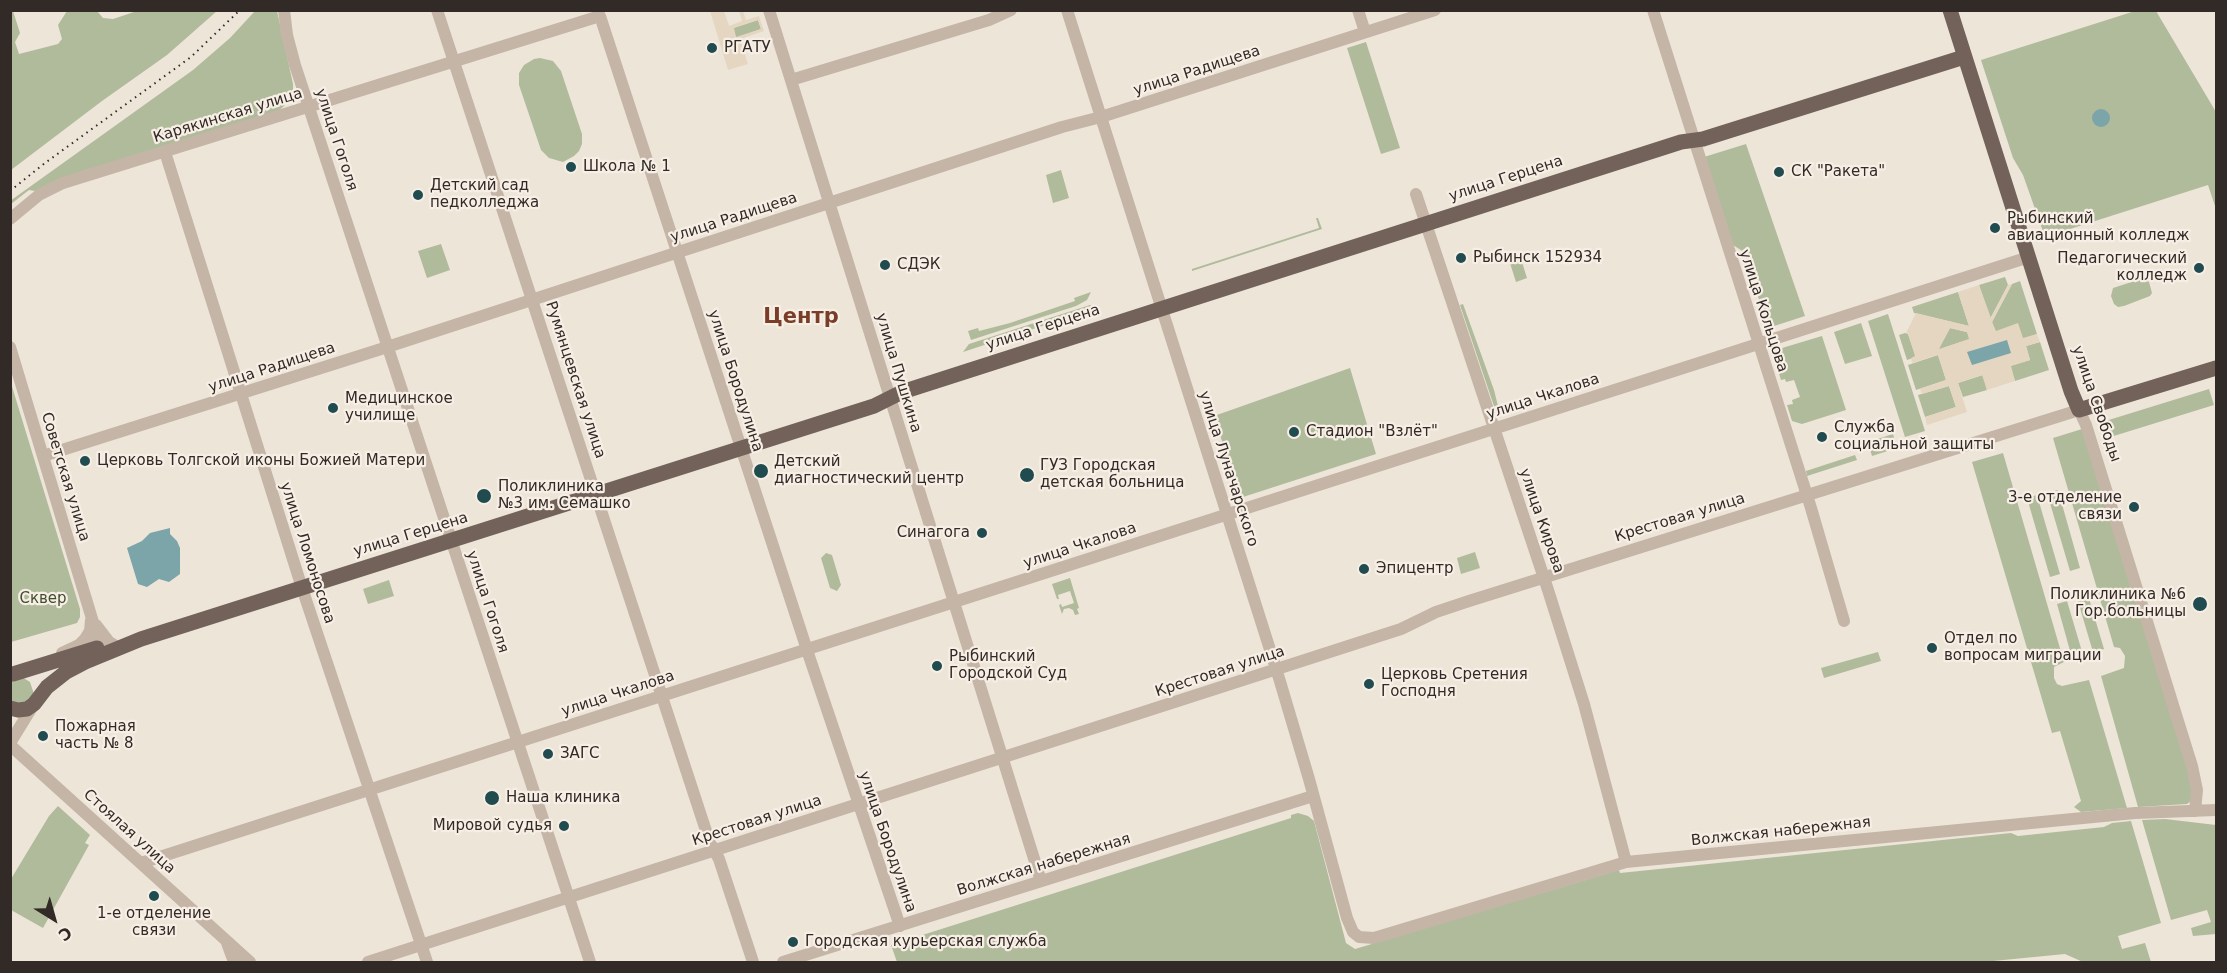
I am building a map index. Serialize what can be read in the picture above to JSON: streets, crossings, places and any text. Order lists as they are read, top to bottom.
{
  "streets": {
    "main road": ["улица Герцена", "улица Свободы"],
    "street": [
      "улица Радищева",
      "Карякинская улица",
      "улица Гоголя",
      "улица Кольцова",
      "улица Пушкина",
      "Румянцевская улица",
      "улица Бородулина",
      "улица Чкалова",
      "улица Луначарского",
      "Советская улица",
      "Крестовая улица",
      "улица Кирова",
      "улица Ломоносова",
      "Стоялая улица",
      "Волжская набережная"
    ]
  },
  "crossings": [
    ["улица Радищева", "улица Гоголя"],
    ["улица Радищева", "улица Пушкина"],
    ["улица Радищева", "Румянцевская улица"],
    ["улица Радищева", "улица Бородулина"],
    ["улица Радищева", "улица Луначарского"],
    ["улица Радищева", "Советская улица"],
    ["улица Радищева", "улица Ломоносова"],
    ["Карякинская улица", "улица Гоголя"],
    ["Карякинская улица", "Румянцевская улица"],
    ["Карякинская улица", "улица Бородулина"],
    ["Карякинская улица", "улица Ломоносова"],
    ["улица Гоголя", "улица Герцена"],
    ["улица Гоголя", "улица Чкалова"],
    ["улица Гоголя", "Крестовая улица"],
    ["улица Герцена", "улица Кольцова"],
    ["улица Герцена", "улица Пушкина"],
    ["улица Герцена", "Румянцевская улица"],
    ["улица Герцена", "улица Бородулина"],
    ["улица Герцена", "улица Свободы"],
    ["улица Герцена", "улица Луначарского"],
    ["улица Герцена", "Советская улица"],
    ["улица Герцена", "улица Кирова"],
    ["улица Герцена", "улица Ломоносова"],
    ["улица Кольцова", "улица Чкалова"],
    ["улица Кольцова", "Крестовая улица"],
    ["улица Пушкина", "улица Чкалова"],
    ["улица Пушкина", "Крестовая улица"],
    ["улица Пушкина", "Волжская набережная"],
    ["Румянцевская улица", "улица Чкалова"],
    ["Румянцевская улица", "Крестовая улица"],
    ["улица Бородулина", "улица Чкалова"],
    ["улица Бородулина", "Крестовая улица"],
    ["улица Бородулина", "Волжская набережная"],
    ["улица Чкалова", "улица Свободы"],
    ["улица Чкалова", "улица Луначарского"],
    ["улица Чкалова", "улица Кирова"],
    ["улица Чкалова", "улица Ломоносова"],
    ["улица Чкалова", "Стоялая улица"],
    ["улица Свободы", "Крестовая улица"],
    ["улица Свободы", "Волжская набережная"],
    ["улица Луначарского", "Крестовая улица"],
    ["улица Луначарского", "Волжская набережная"],
    ["Крестовая улица", "улица Кирова"],
    ["Крестовая улица", "улица Ломоносова"],
    ["улица Кирова", "Волжская набережная"]
  ],
  "districts": ["Центр"],
  "parks": ["Сквер"],
  "places": [
    "РГАТУ",
    "Школа № 1",
    "СК \"Ракета\"",
    "Детский сад педколледжа",
    "Рыбинский авиационный колледж",
    "Рыбинск 152934",
    "СДЭК",
    "Педагогический колледж",
    "Медицинское училище",
    "Стадион \"Взлёт\"",
    "Служба социальной защиты",
    "Церковь Толгской иконы Божией Матери",
    "Детский диагностический центр",
    "ГУЗ Городская детская больница",
    "Поликлиника №3 им. Семашко",
    "3-е отделение связи",
    "Синагога",
    "Эпицентр",
    "Поликлиника №6 Гор.больницы",
    "Отдел по вопросам миграции",
    "Рыбинский Городской Суд",
    "Церковь Сретения Господня",
    "Пожарная часть № 8",
    "ЗАГС",
    "Наша клиника",
    "Мировой судья",
    "1-е отделение связи",
    "Городская курьерская служба"
  ],
  "north": "bottom right"
}
